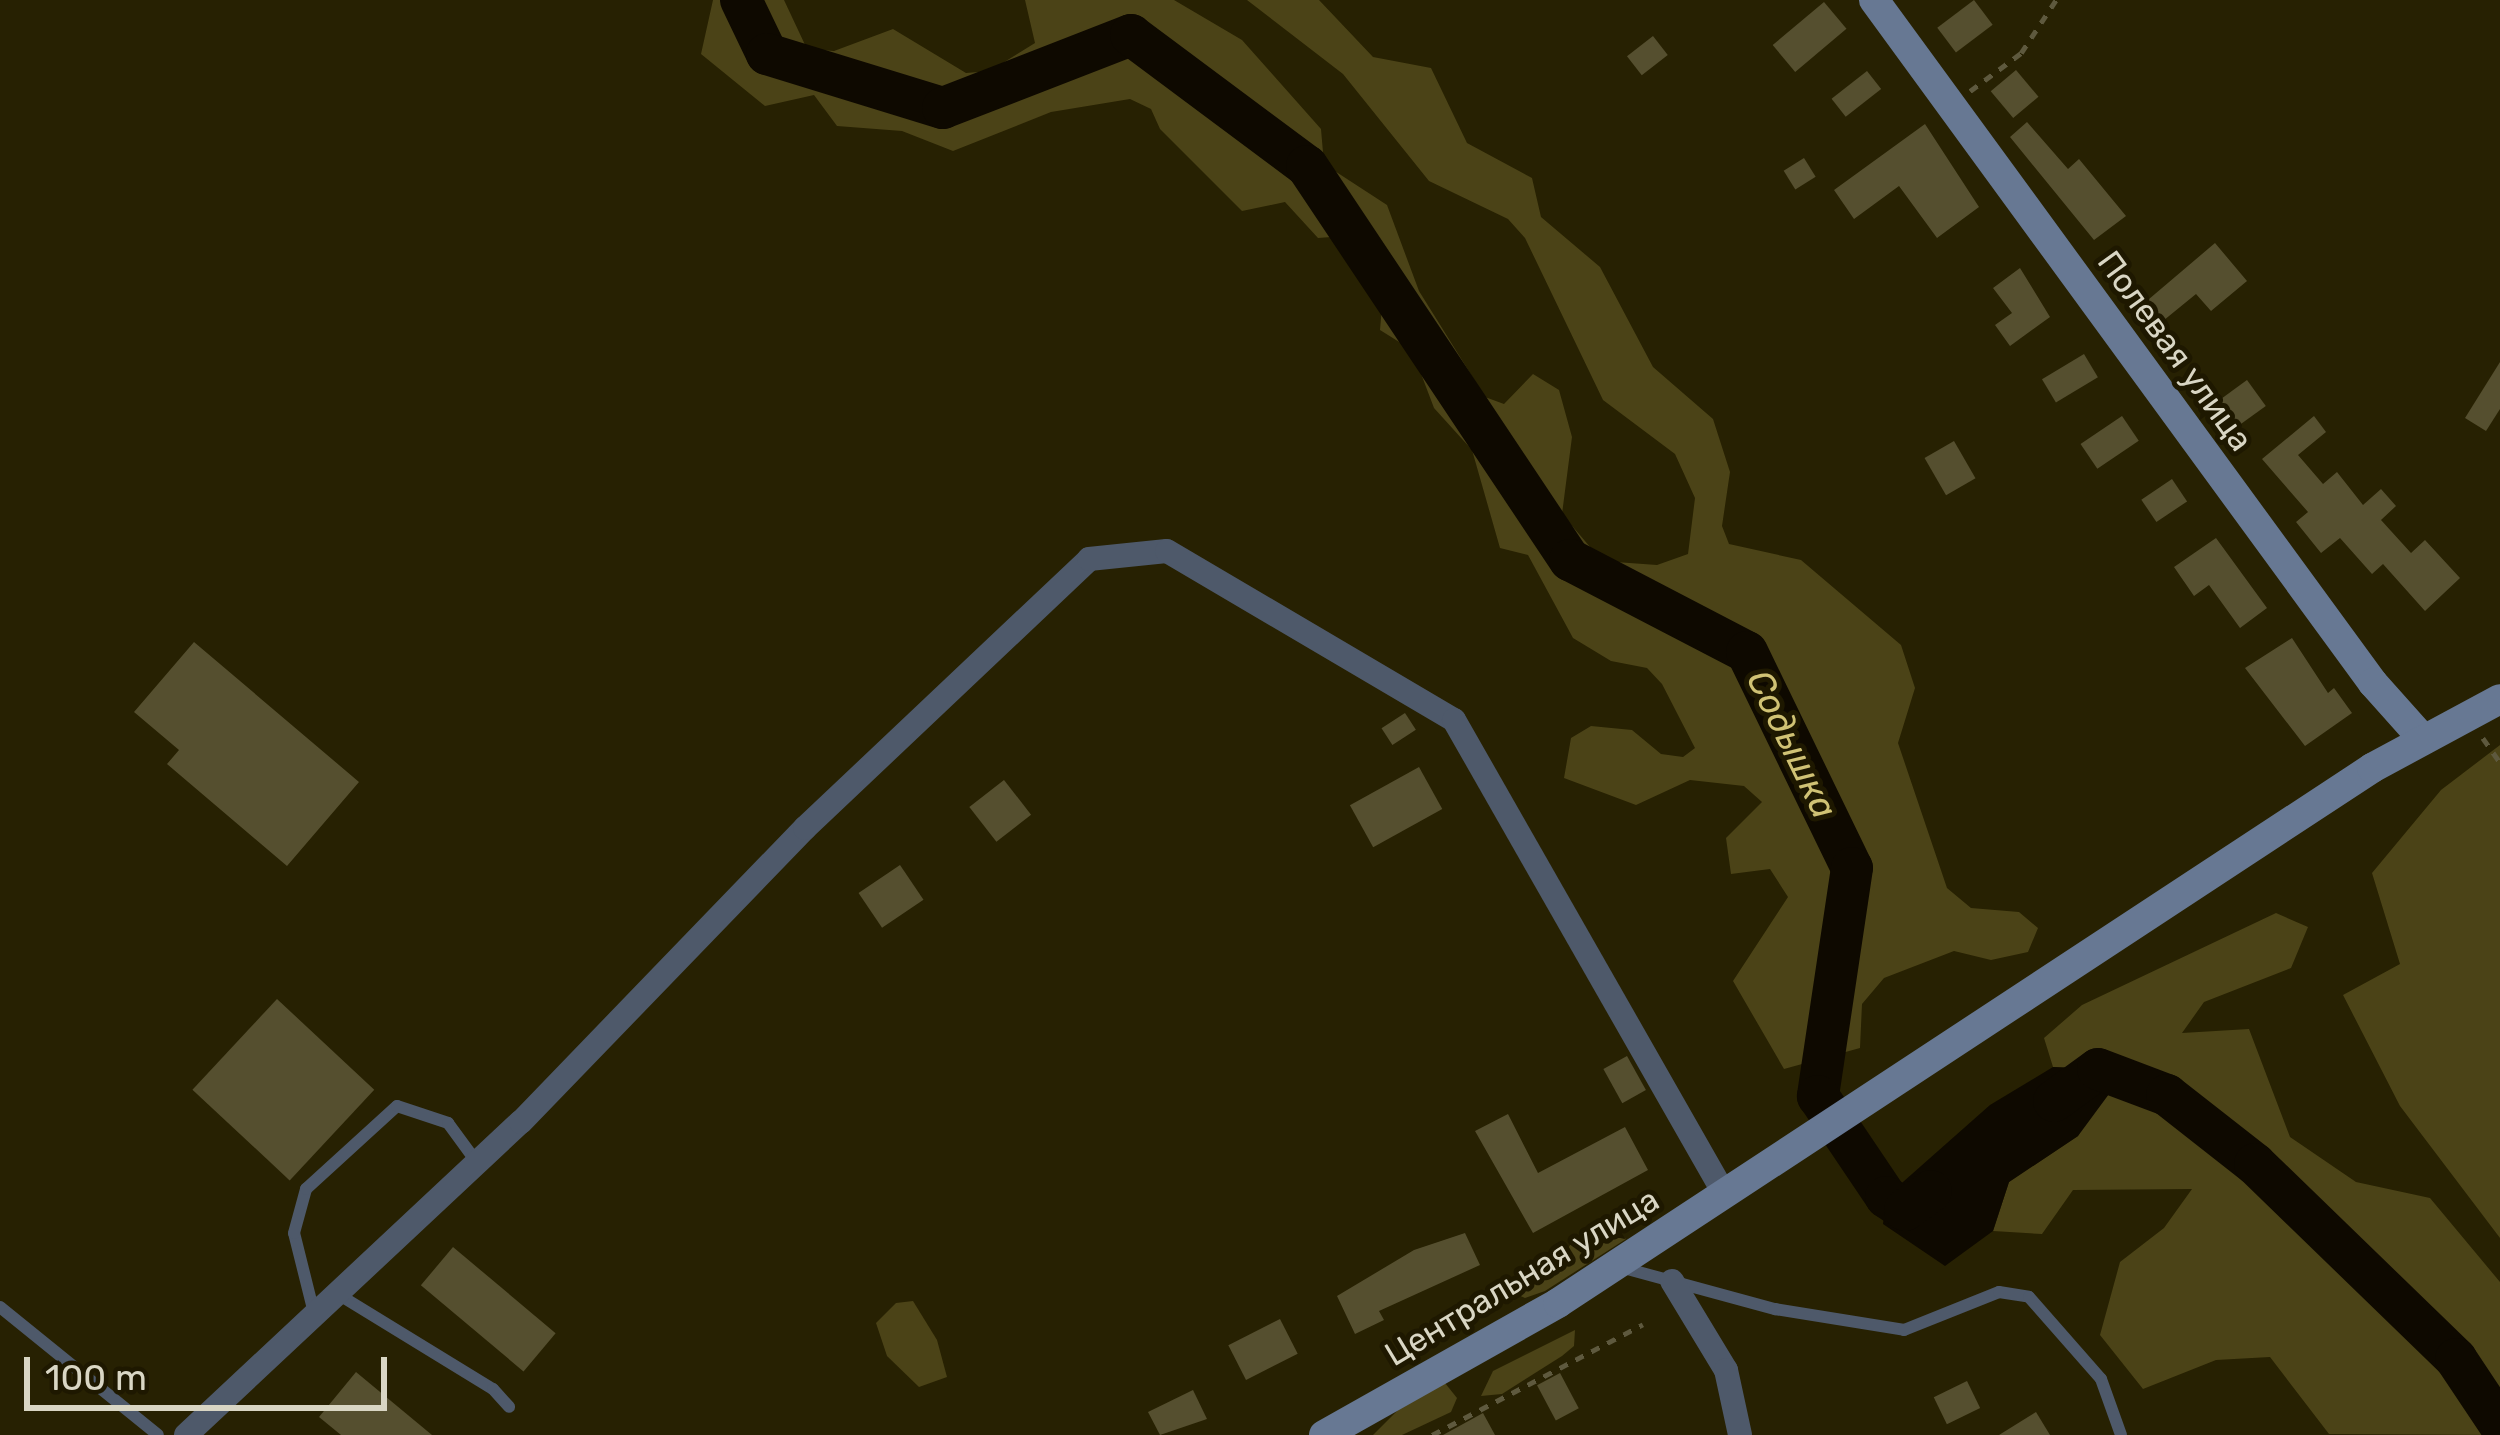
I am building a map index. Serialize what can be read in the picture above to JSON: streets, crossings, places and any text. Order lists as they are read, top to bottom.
{
  "streets": {
    "street": ["Полевая улица", "Центральная улица"]
  },
  "crossings": [
    ["Полевая улица", "Центральная улица"]
  ],
  "water": ["Содышка"],
  "scale_bar": "100 m"
}
